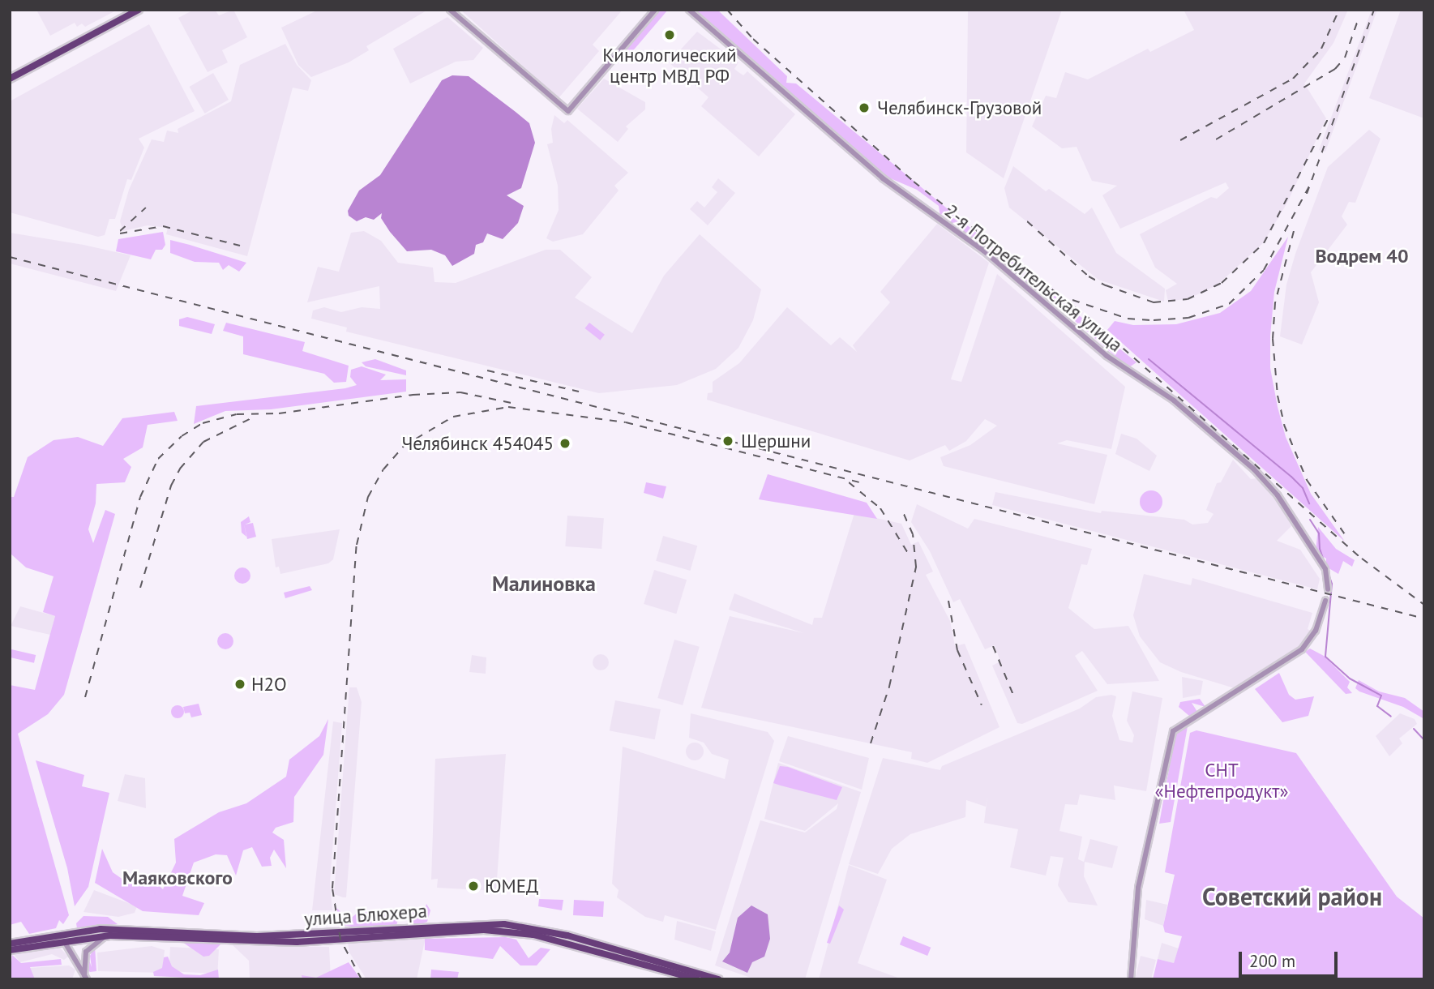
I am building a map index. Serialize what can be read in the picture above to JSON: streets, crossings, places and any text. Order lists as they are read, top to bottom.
{
  "streets": {
    "main road": ["улица Блюхера"],
    "street": ["2-я Потребительская улица"]
  },
  "districts": [
    "Водрем 40",
    "Малиновка",
    "Маяковского",
    "Советский район"
  ],
  "parks": ["СНТ «Нефтепродукт»"],
  "places": [
    "Кинологический центр МВД РФ",
    "Челябинск-Грузовой",
    "Шершни",
    "Челябинск 454045",
    "H2O",
    "ЮМЕД"
  ],
  "scale_bar": "200 m"
}
